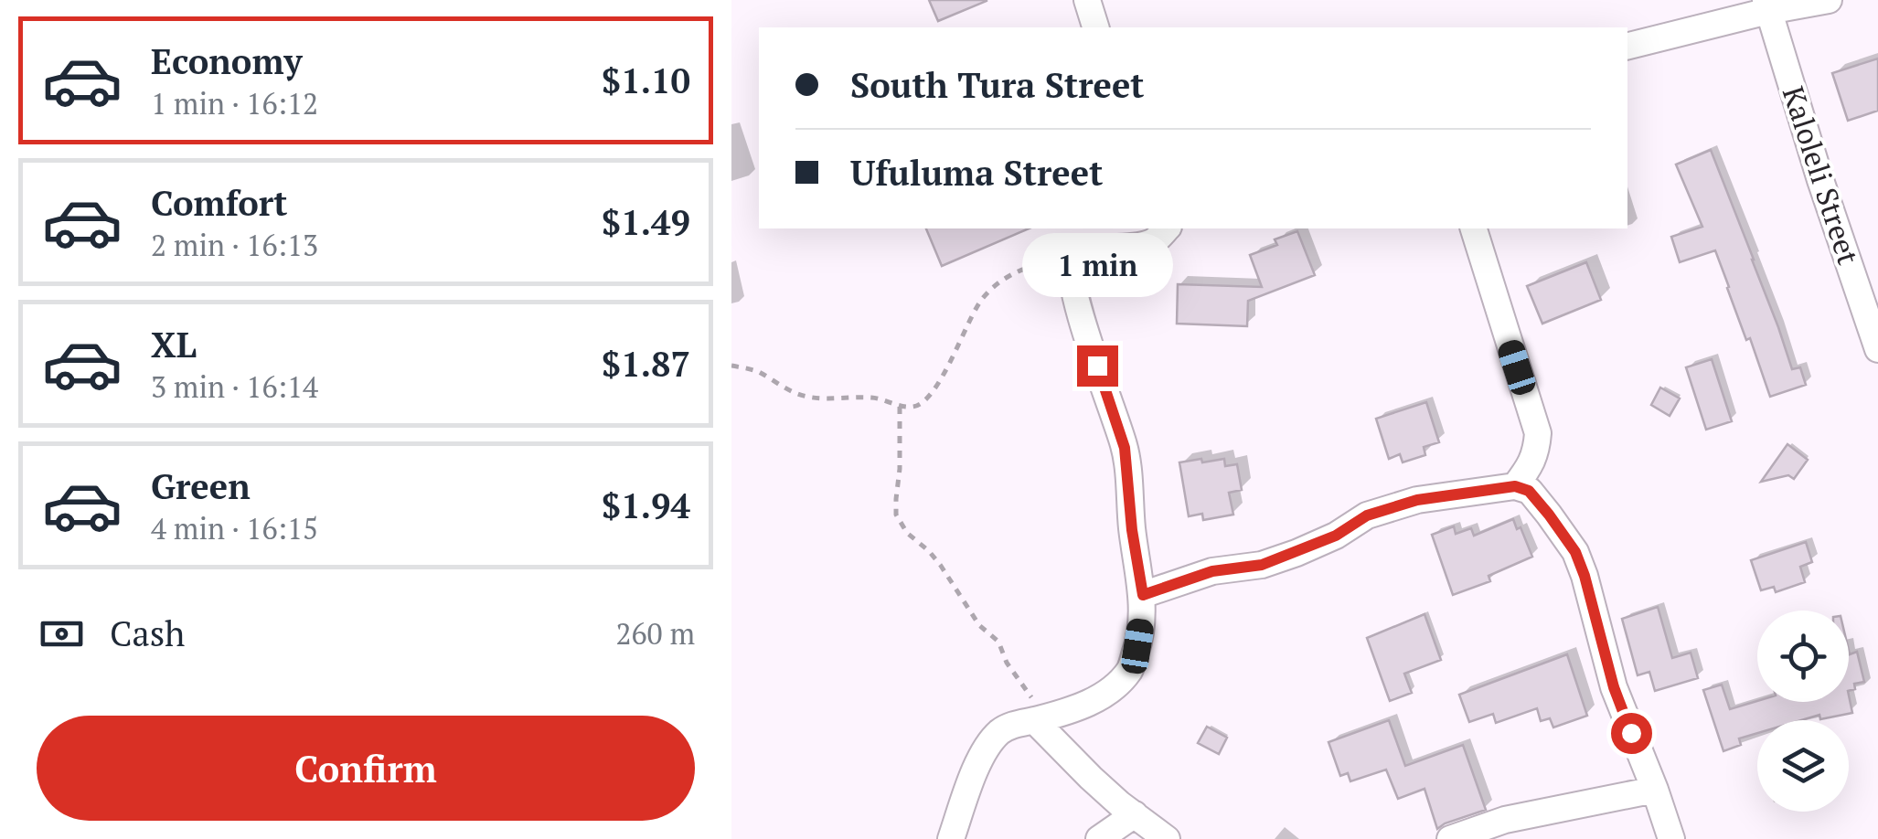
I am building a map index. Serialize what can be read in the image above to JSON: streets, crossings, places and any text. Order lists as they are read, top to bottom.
{
  "streets": {
    "street": ["Kaloleli Street"]
  },
  "page": {
    "list": [
      {
        "name": "Economy",
        "note": "1 min · 16:12",
        "value": "$1.10"
      },
      {
        "name": "Comfort",
        "note": "2 min · 16:13",
        "value": "$1.49"
      },
      {
        "name": "XL",
        "note": "3 min · 16:14",
        "value": "$1.87"
      },
      {
        "name": "Green",
        "note": "4 min · 16:15",
        "value": "$1.94"
      }
    ],
    "banner": ["South Tura Street", "Ufuluma Street"],
    "bubble": "1 min",
    "pay": ["Cash", "260 m"],
    "buttons": "Confirm"
  }
}
